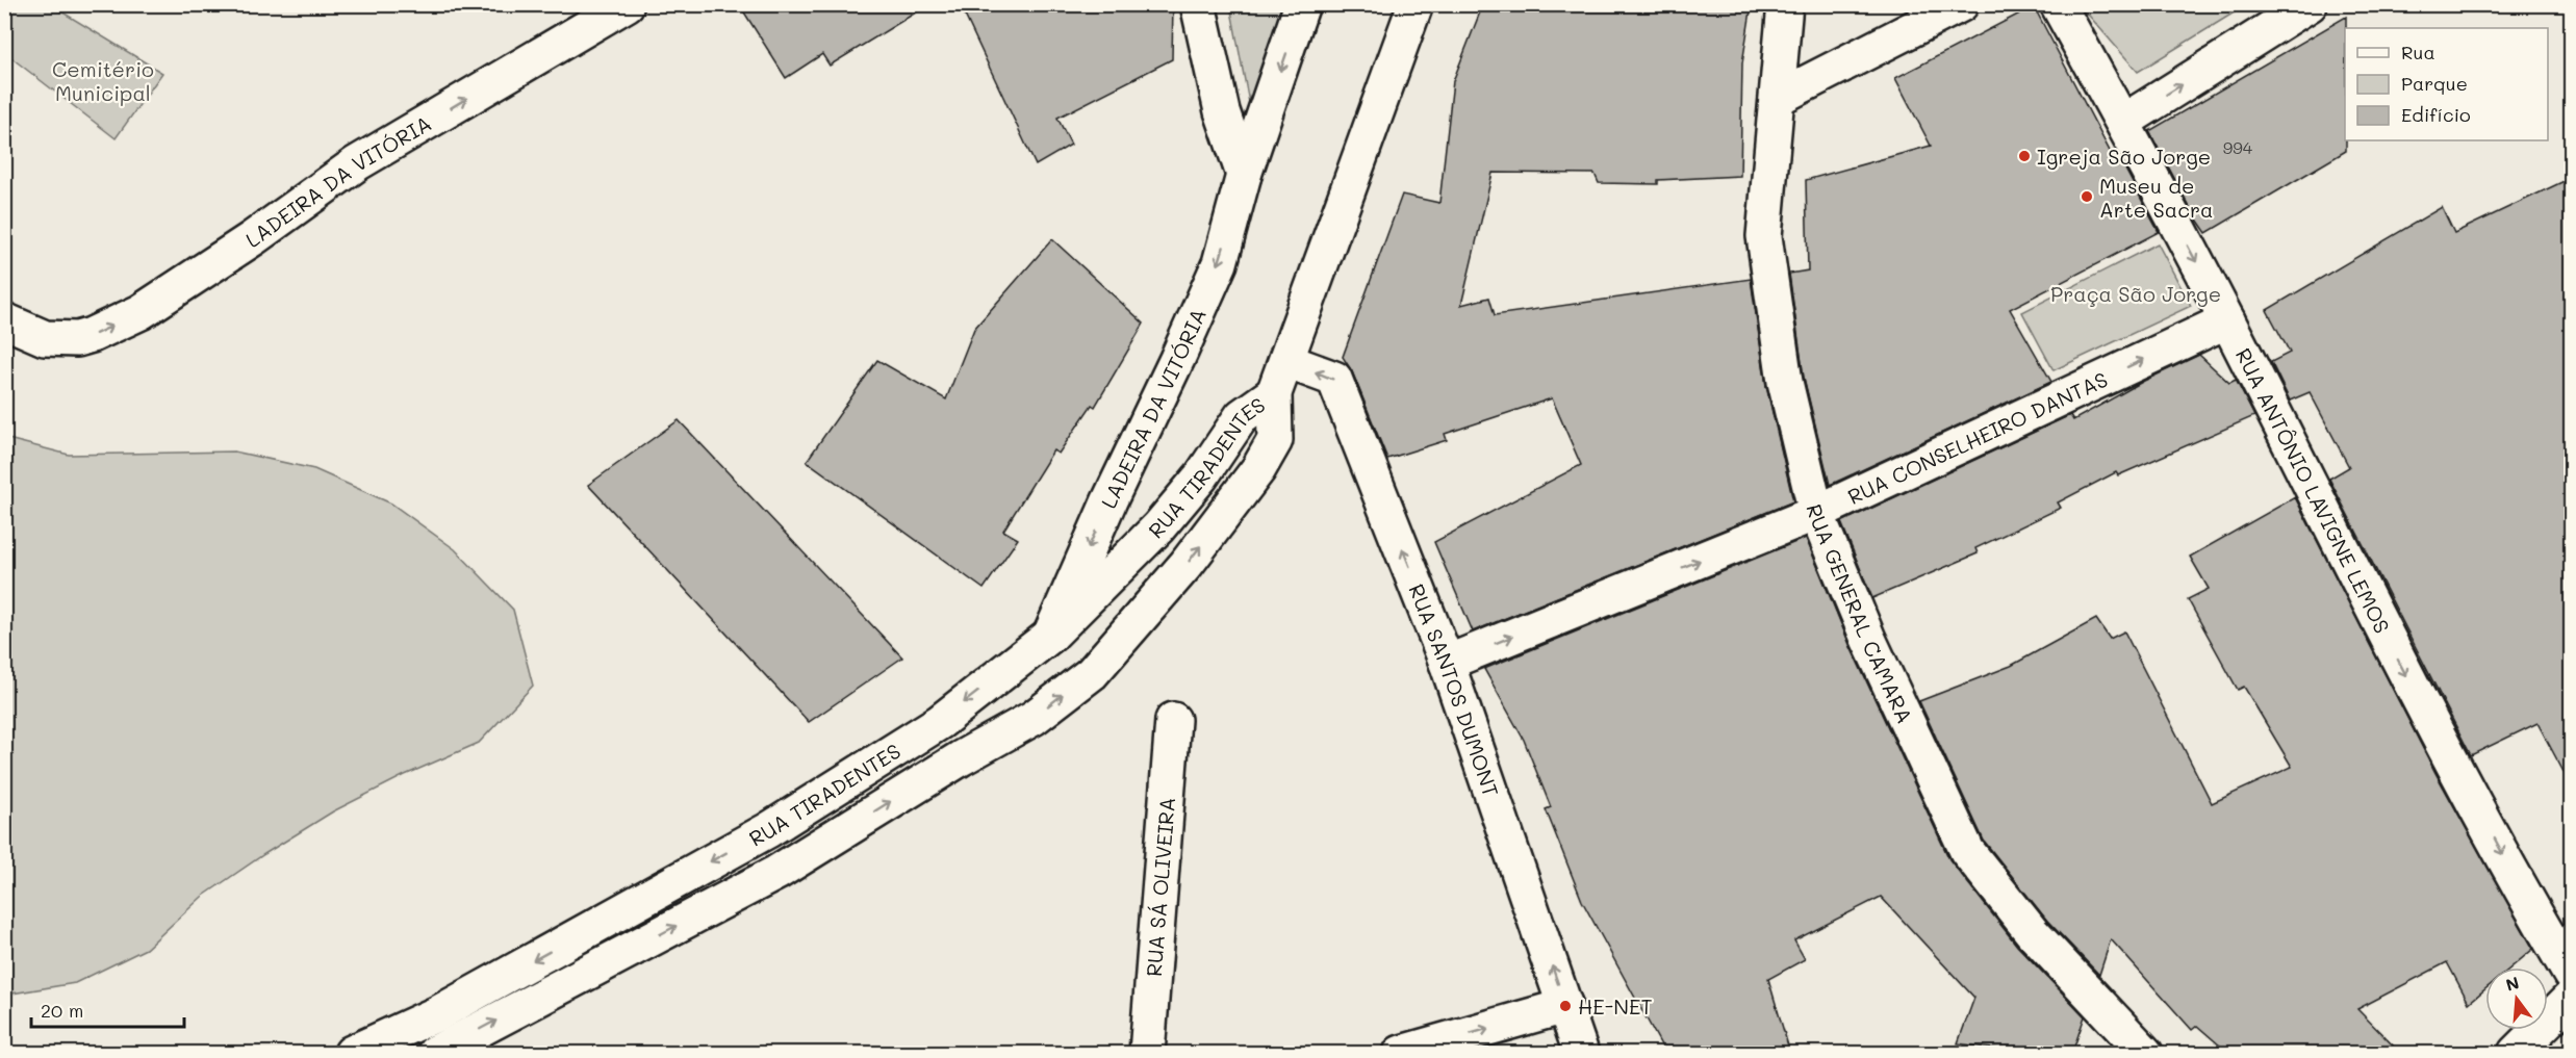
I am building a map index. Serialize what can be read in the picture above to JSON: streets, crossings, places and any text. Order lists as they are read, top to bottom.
{
  "streets": {
    "street": [
      "LADEIRA DA VITÓRIA",
      "RUA CONSELHEIRO DANTAS",
      "RUA TIRADENTES",
      "RUA ANTÔNIO LAVIGNE LEMOS",
      "RUA GENERAL CAMARA",
      "RUA SANTOS DUMONT",
      "RUA SÁ OLIVEIRA"
    ]
  },
  "crossings": [
    ["LADEIRA DA VITÓRIA", "RUA TIRADENTES"],
    ["RUA CONSELHEIRO DANTAS", "RUA ANTÔNIO LAVIGNE LEMOS"],
    ["RUA CONSELHEIRO DANTAS", "RUA GENERAL CAMARA"],
    ["RUA CONSELHEIRO DANTAS", "RUA SANTOS DUMONT"]
  ],
  "one_way": ["RUA CONSELHEIRO DANTAS", "RUA ANTÔNIO LAVIGNE LEMOS", "RUA SANTOS DUMONT"],
  "parks": ["Cemitério Municipal", "Praça São Jorge"],
  "places": ["Igreja São Jorge", "Museu de Arte Sacra", "HE-NET"],
  "house_numbers": ["994"],
  "legend": ["Rua", "Parque", "Edifício"],
  "scale_bar": "20 m",
  "north": "top"
}
